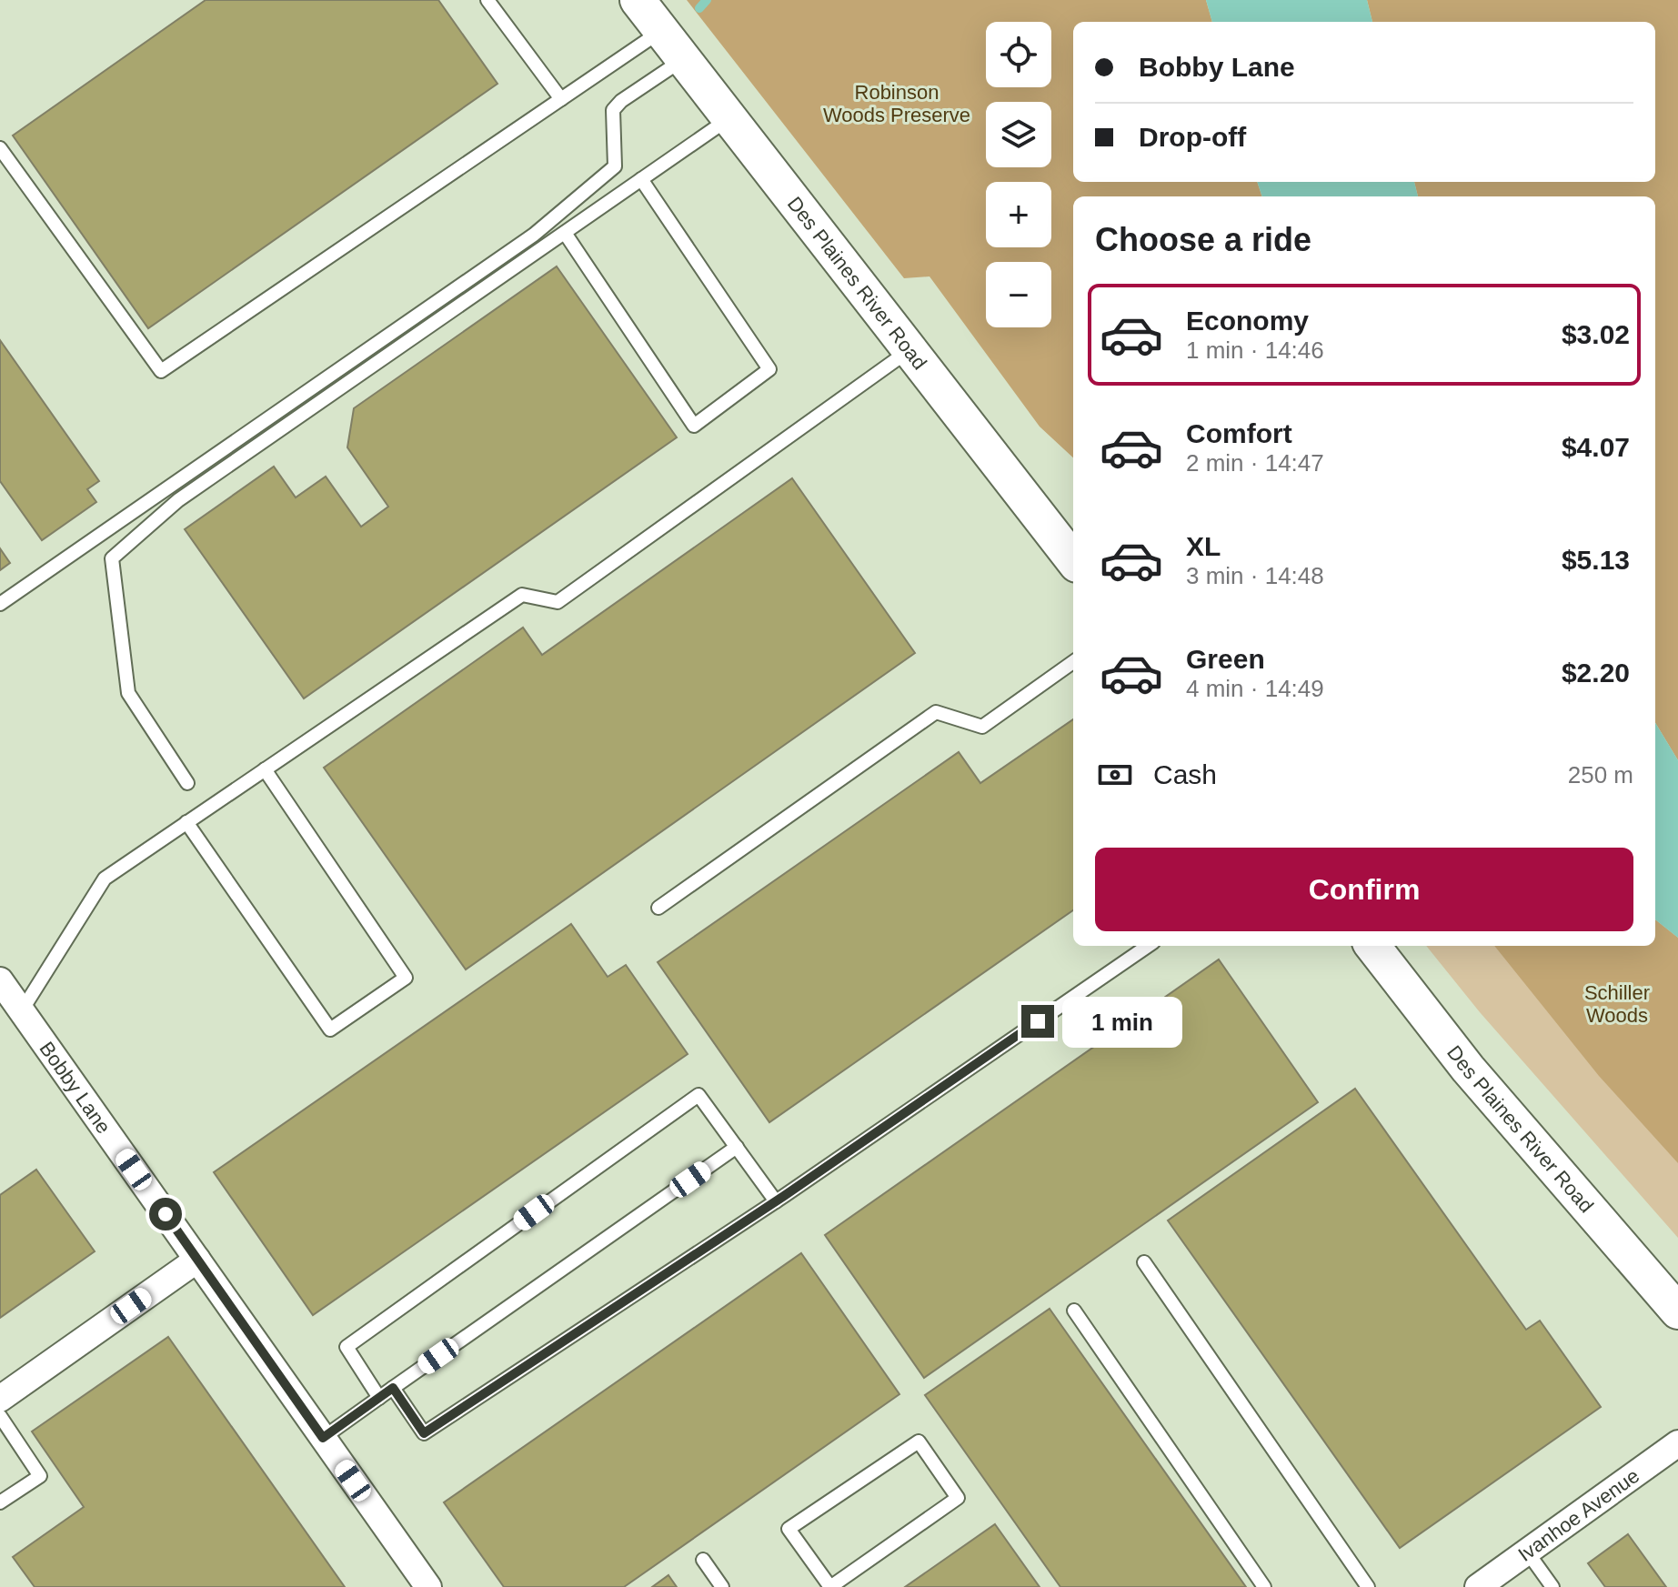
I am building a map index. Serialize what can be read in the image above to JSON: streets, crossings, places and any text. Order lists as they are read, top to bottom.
{
  "streets": {
    "main road": ["Des Plaines River Road"],
    "street": ["Bobby Lane", "Ivanhoe Avenue"]
  },
  "parks": ["Robinson Woods Preserve", "Schiller Woods"],
  "page": {
    "map_buttons": ["+", "−"],
    "banner": ["Bobby Lane", "Drop-off"],
    "heading": "Choose a ride",
    "list": [
      {
        "name": "Economy",
        "note": "1 min · 14:46",
        "value": "$3.02"
      },
      {
        "name": "Comfort",
        "note": "2 min · 14:47",
        "value": "$4.07"
      },
      {
        "name": "XL",
        "note": "3 min · 14:48",
        "value": "$5.13"
      },
      {
        "name": "Green",
        "note": "4 min · 14:49",
        "value": "$2.20"
      }
    ],
    "pay": ["Cash", "250 m"],
    "buttons": "Confirm",
    "bubble": "1 min"
  }
}
